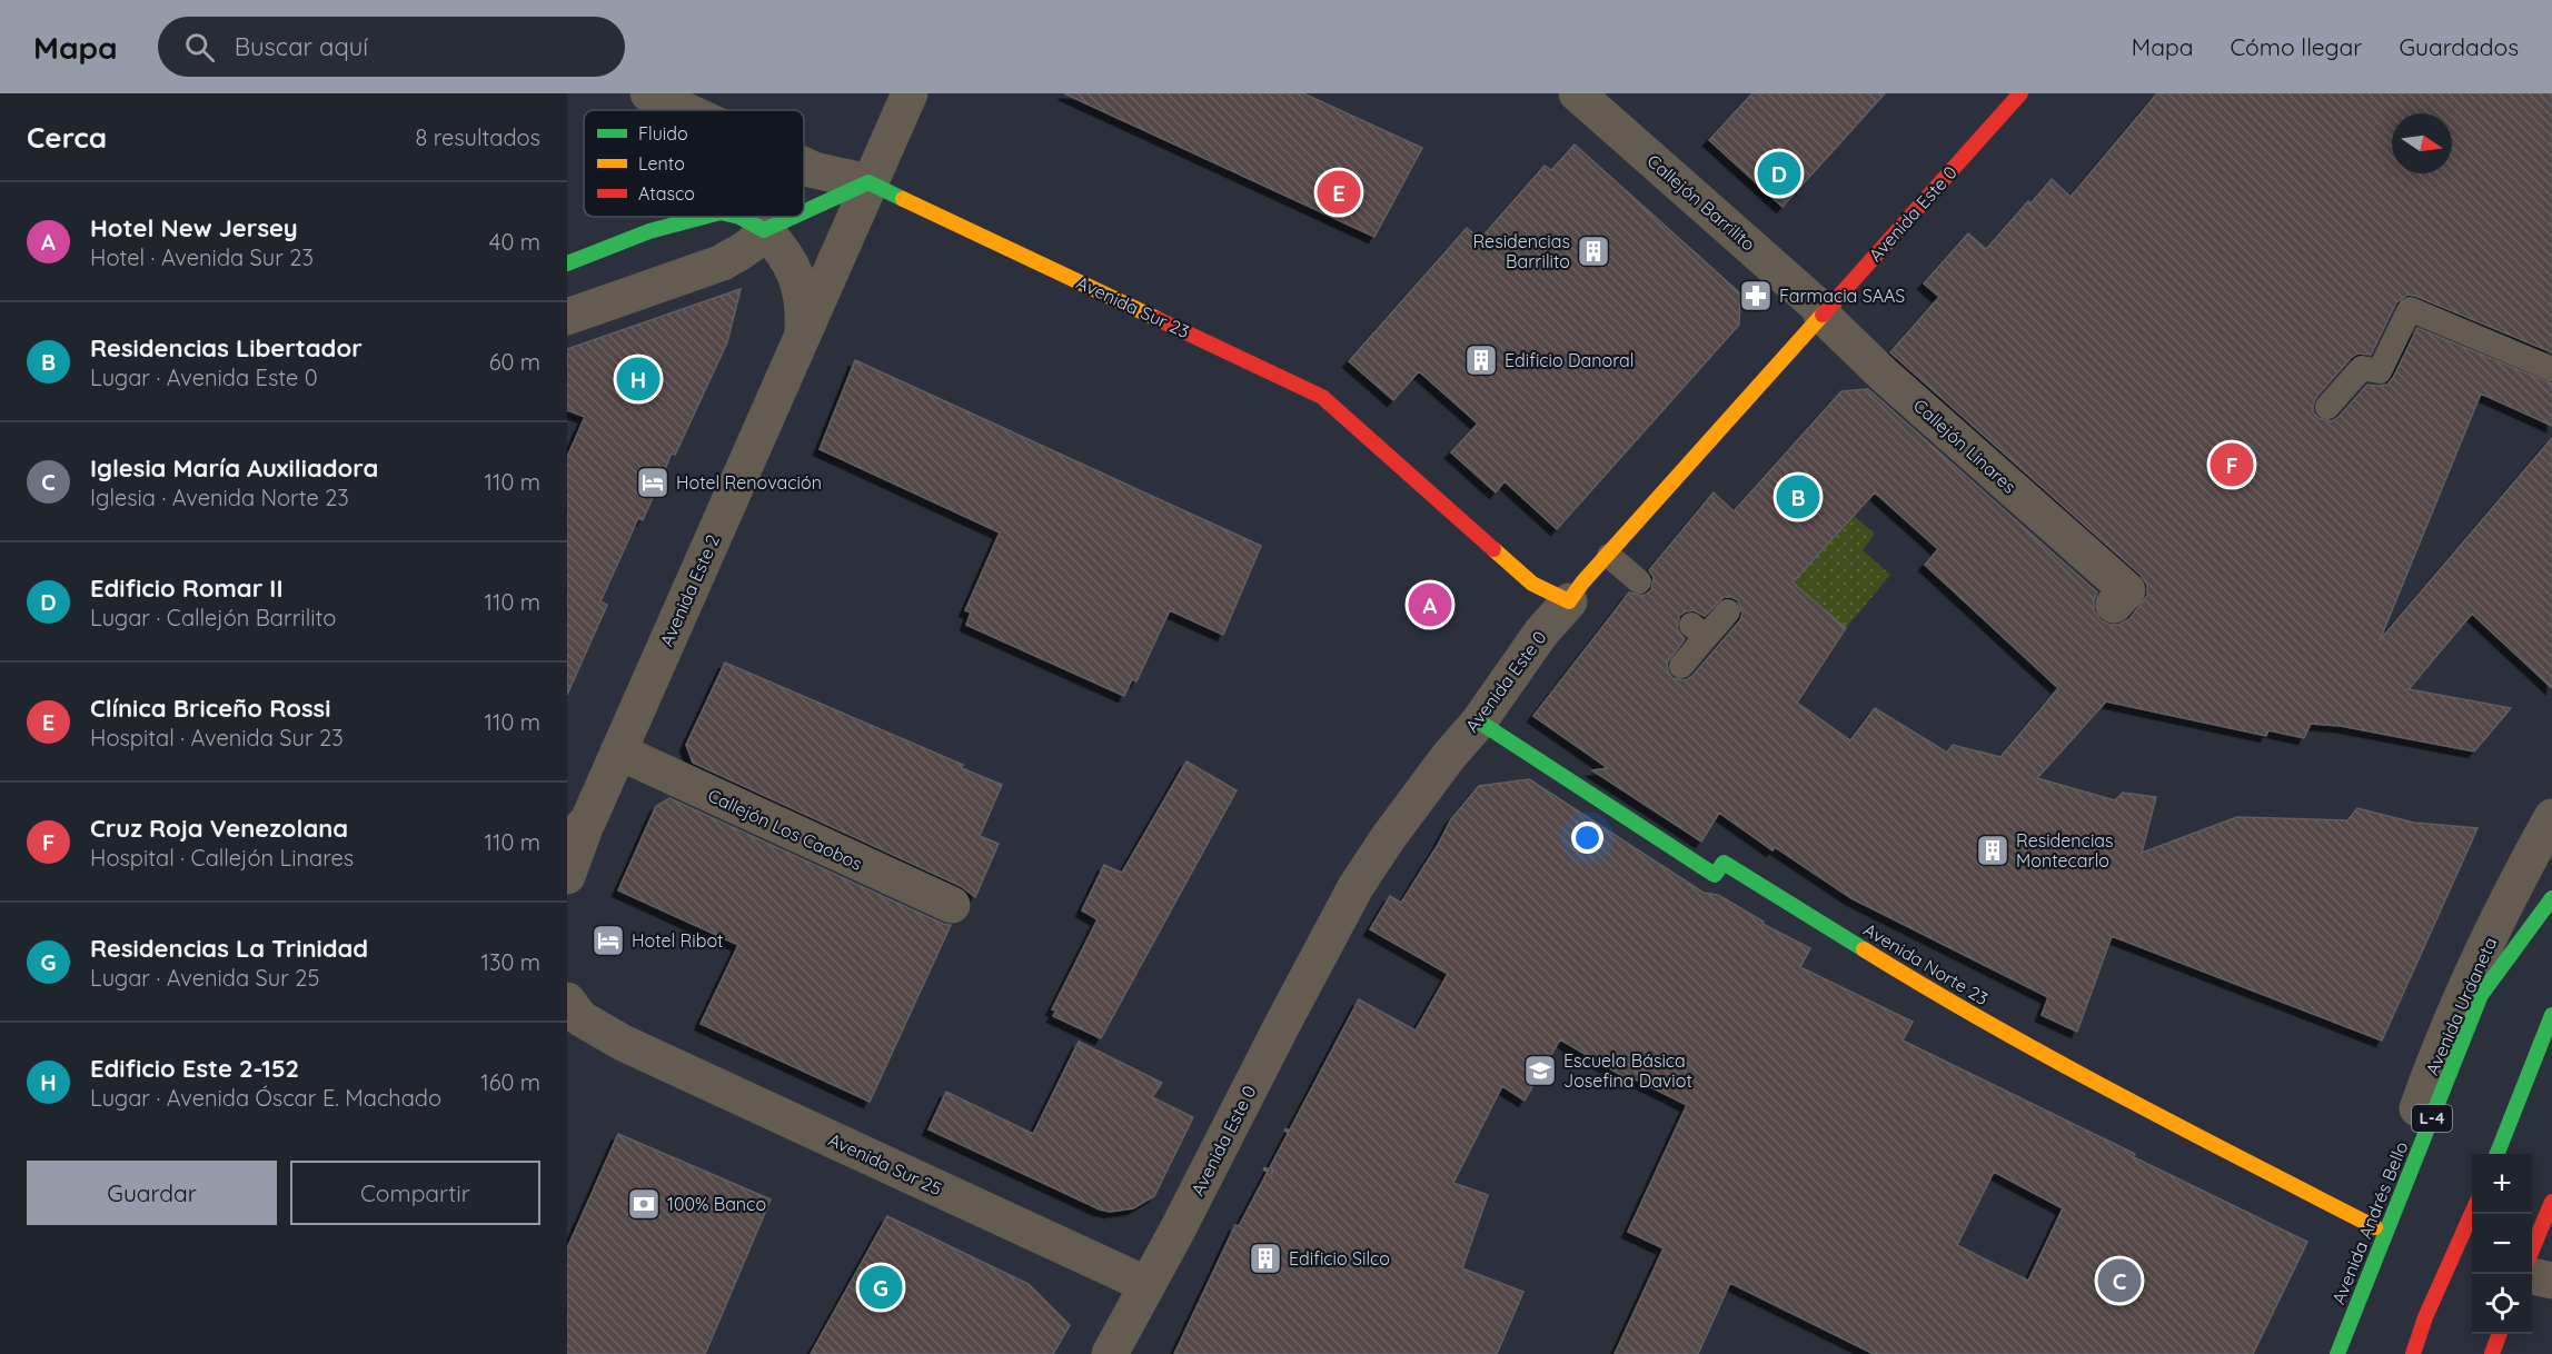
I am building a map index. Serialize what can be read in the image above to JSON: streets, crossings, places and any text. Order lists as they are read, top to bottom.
{
  "streets": {
    "main road": [
      "Avenida Este 0",
      "Avenida Sur 23",
      "Avenida Norte 23",
      "L-4",
      "Avenida Andrés Bello"
    ],
    "street": [
      "Callejón Barrilito",
      "Callejón Linares",
      "Avenida Este 2",
      "Callejón Los Caobos",
      "Avenida Urdaneta",
      "Avenida Sur 25"
    ]
  },
  "crossings": [
    ["Callejón Barrilito", "Avenida Este 0"],
    ["Callejón Barrilito", "Callejón Linares"],
    ["Avenida Este 0", "Avenida Sur 23"],
    ["Avenida Este 0", "Callejón Linares"],
    ["Avenida Este 0", "Avenida Norte 23"],
    ["Avenida Este 0", "Avenida Sur 25"],
    ["Avenida Sur 23", "Avenida Este 2"],
    ["Avenida Este 2", "Callejón Los Caobos"],
    ["Avenida Norte 23", "Avenida Urdaneta"],
    ["Avenida Urdaneta", "Avenida Andrés Bello"]
  ],
  "places": {
    "building": [
      "Residencias Barrilito",
      "Edificio Danoral",
      "Residencias Montecarlo",
      "Edificio Silco"
    ],
    "pharmacy": ["Farmacia SAAS"],
    "hotel": ["Hotel Renovación", "Hotel Ribot"],
    "school or university": ["Escuela Básica Josefina Daviot"],
    "bank": ["100% Banco"]
  },
  "legend": ["Fluido", "Lento", "Atasco"],
  "north": "right",
  "page": {
    "header": "Mapa",
    "search": "Buscar aquí",
    "nav": ["Mapa", "Cómo llegar", "Guardados"],
    "heading": ["Cerca", "8 resultados"],
    "pins": [
      "D",
      "E",
      "H",
      "F",
      "B",
      "A",
      "C",
      "G"
    ],
    "list": [
      {
        "mark": "A",
        "name": "Hotel New Jersey",
        "note": "Hotel · Avenida Sur 23",
        "value": "40 m"
      },
      {
        "mark": "B",
        "name": "Residencias Libertador",
        "note": "Lugar · Avenida Este 0",
        "value": "60 m"
      },
      {
        "mark": "C",
        "name": "Iglesia María Auxiliadora",
        "note": "Iglesia · Avenida Norte 23",
        "value": "110 m"
      },
      {
        "mark": "D",
        "name": "Edificio Romar II",
        "note": "Lugar · Callejón Barrilito",
        "value": "110 m"
      },
      {
        "mark": "E",
        "name": "Clínica Briceño Rossi",
        "note": "Hospital · Avenida Sur 23",
        "value": "110 m"
      },
      {
        "mark": "F",
        "name": "Cruz Roja Venezolana",
        "note": "Hospital · Callejón Linares",
        "value": "110 m"
      },
      {
        "mark": "G",
        "name": "Residencias La Trinidad",
        "note": "Lugar · Avenida Sur 25",
        "value": "130 m"
      },
      {
        "mark": "H",
        "name": "Edificio Este 2-152",
        "note": "Lugar · Avenida Óscar E. Machado",
        "value": "160 m"
      }
    ],
    "buttons": ["Guardar", "Compartir"],
    "map_buttons": ["+", "−"]
  }
}
